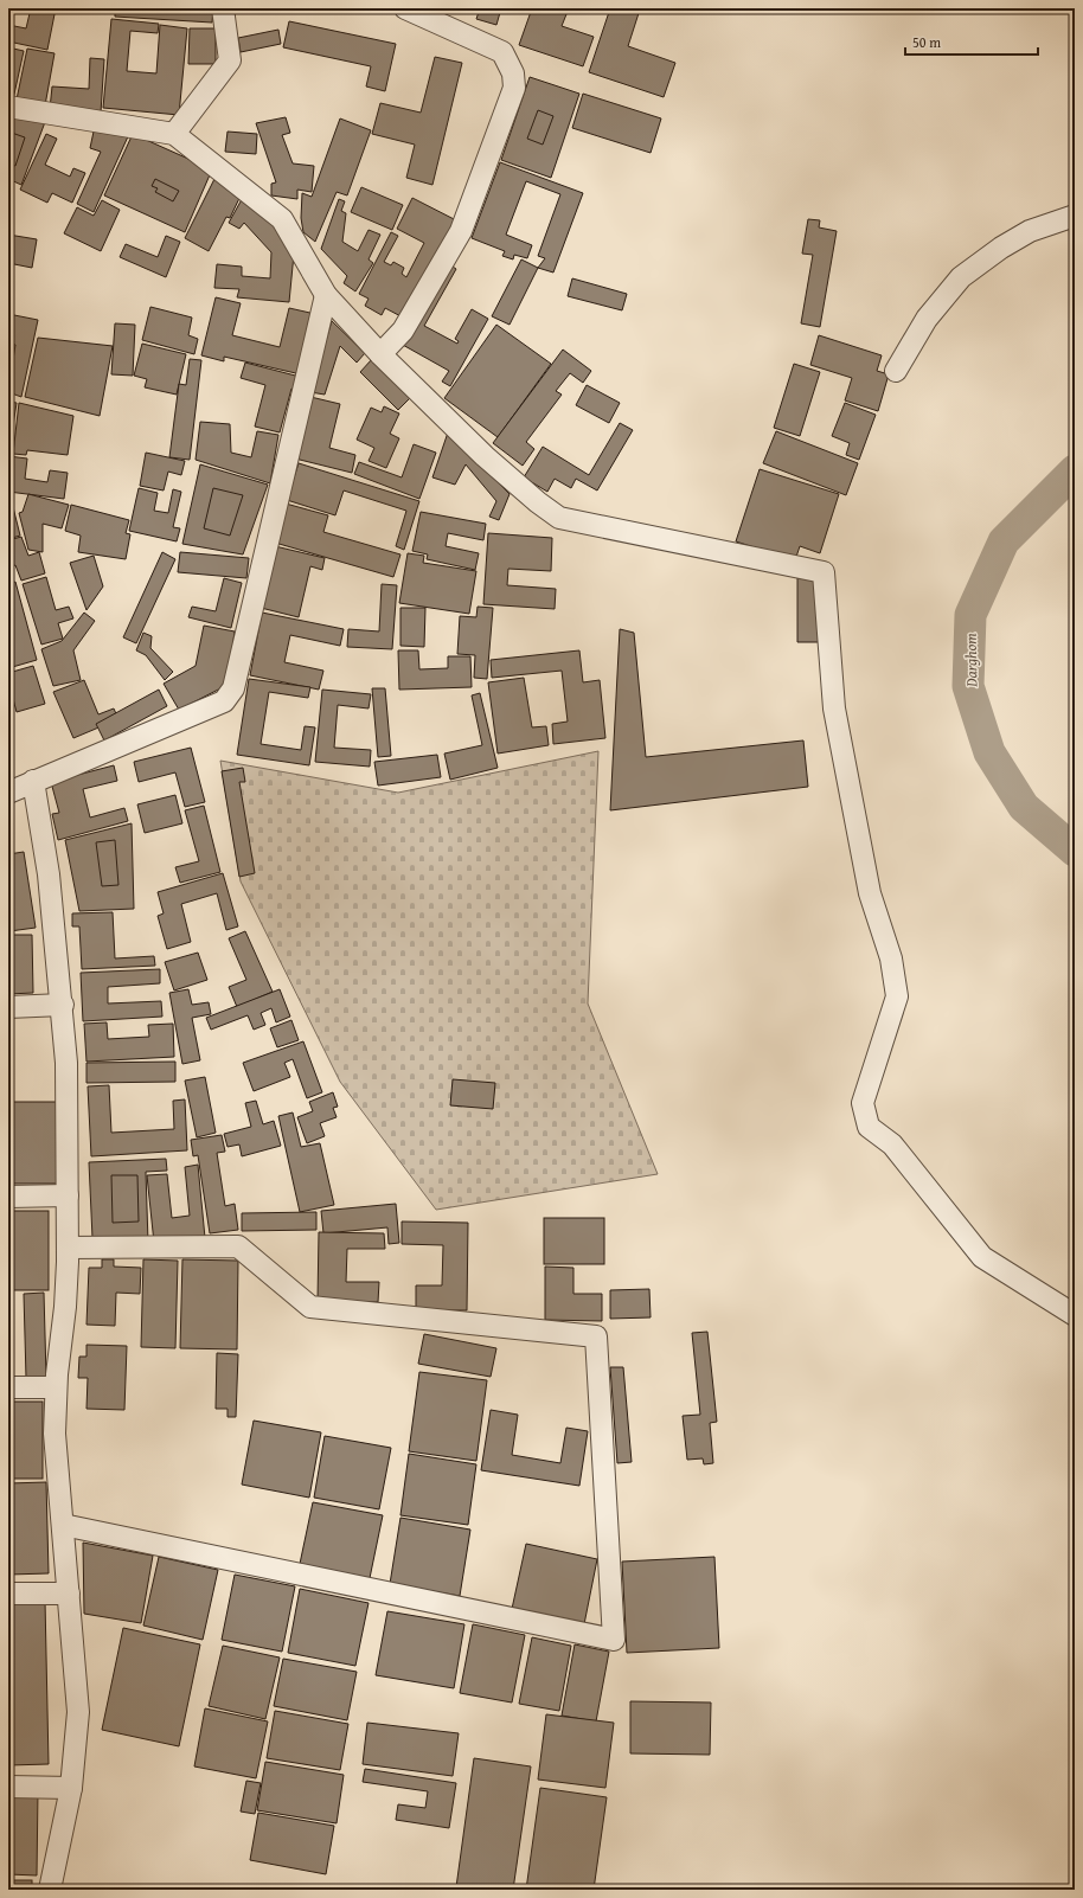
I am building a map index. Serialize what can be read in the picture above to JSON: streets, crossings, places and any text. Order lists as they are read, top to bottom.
{
  "water": ["Darghоm"],
  "scale_bar": "50 m"
}
